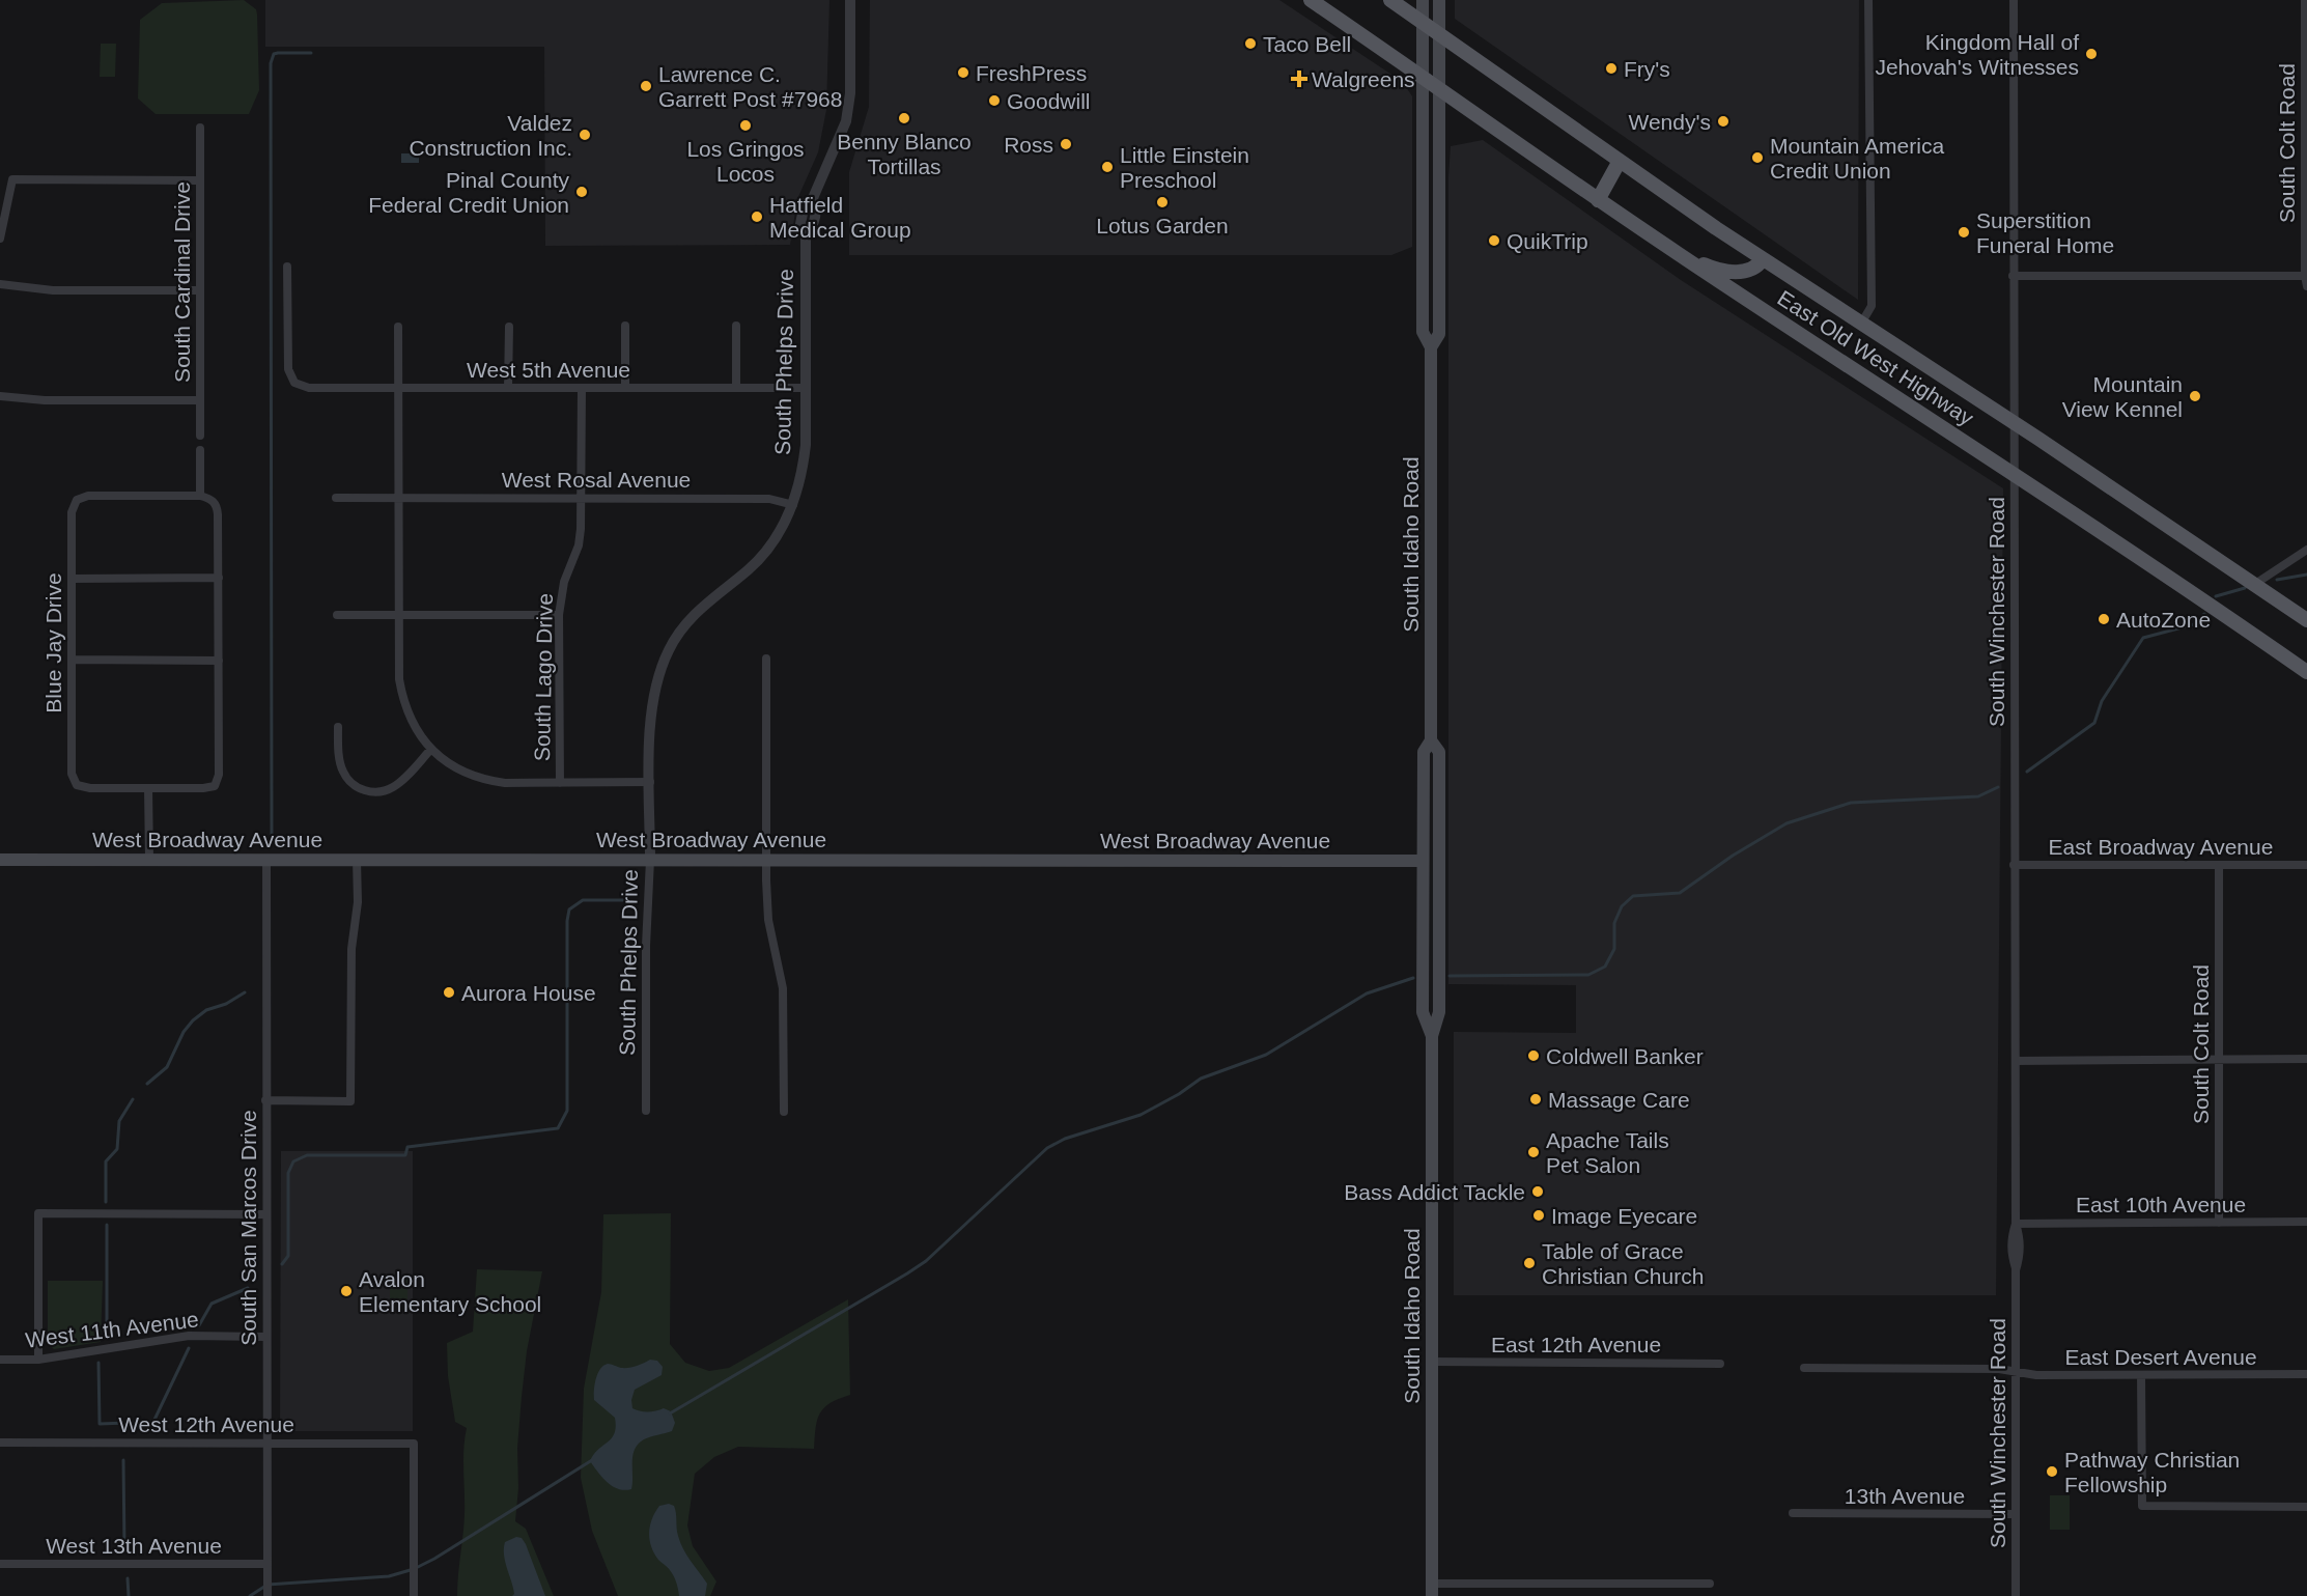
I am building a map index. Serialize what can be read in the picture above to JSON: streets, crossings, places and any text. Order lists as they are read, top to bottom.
{
  "streets": {
    "main road": ["East Old West Highway", "South Idaho Road", "West Broadway Avenue"],
    "street": [
      "South Colt Road",
      "South Cardinal Drive",
      "South Phelps Drive",
      "West 5th Avenue",
      "West Rosal Avenue",
      "South Winchester Road",
      "Blue Jay Drive",
      "South Lago Drive",
      "East Broadway Avenue",
      "East 10th Avenue",
      "South San Marcos Drive",
      "West 11th Avenue",
      "East 12th Avenue",
      "East Desert Avenue",
      "West 12th Avenue",
      "13th Avenue",
      "West 13th Avenue"
    ]
  },
  "crossings": [
    ["South Colt Road", "East Broadway Avenue"],
    ["South Colt Road", "East 10th Avenue"],
    ["East Old West Highway", "South Idaho Road"],
    ["East Old West Highway", "South Winchester Road"],
    ["South Phelps Drive", "West 5th Avenue"],
    ["South Phelps Drive", "West Rosal Avenue"],
    ["South Phelps Drive", "West Broadway Avenue"],
    ["West 5th Avenue", "South Lago Drive"],
    ["West Rosal Avenue", "South Lago Drive"],
    ["South Idaho Road", "West Broadway Avenue"],
    ["South Idaho Road", "East 12th Avenue"],
    ["South Winchester Road", "East Broadway Avenue"],
    ["South Winchester Road", "East 10th Avenue"],
    ["South Winchester Road", "East Desert Avenue"],
    ["South Winchester Road", "13th Avenue"],
    ["West Broadway Avenue", "South San Marcos Drive"],
    ["South San Marcos Drive", "West 11th Avenue"],
    ["South San Marcos Drive", "West 12th Avenue"],
    ["South San Marcos Drive", "West 13th Avenue"]
  ],
  "places": {
    "other": [
      "Taco Bell",
      "Kingdom Hall of Jehovah's Witnesses",
      "Fry's",
      "FreshPress",
      "Lawrence C. Garrett Post #7968",
      "Goodwill",
      "Benny Blanco Tortillas",
      "Wendy's",
      "Los Gringos Locos",
      "Valdez Construction Inc.",
      "Ross",
      "Mountain America Credit Union",
      "Little Einstein Preschool",
      "Pinal County Federal Credit Union",
      "Lotus Garden",
      "Hatfield Medical Group",
      "Superstition Funeral Home",
      "QuikTrip",
      "Mountain View Kennel",
      "AutoZone",
      "Aurora House",
      "Coldwell Banker",
      "Massage Care",
      "Apache Tails Pet Salon",
      "Bass Addict Tackle",
      "Image Eyecare",
      "Table of Grace Christian Church",
      "Avalon Elementary School",
      "Pathway Christian Fellowship"
    ],
    "health": ["Walgreens"]
  }
}
